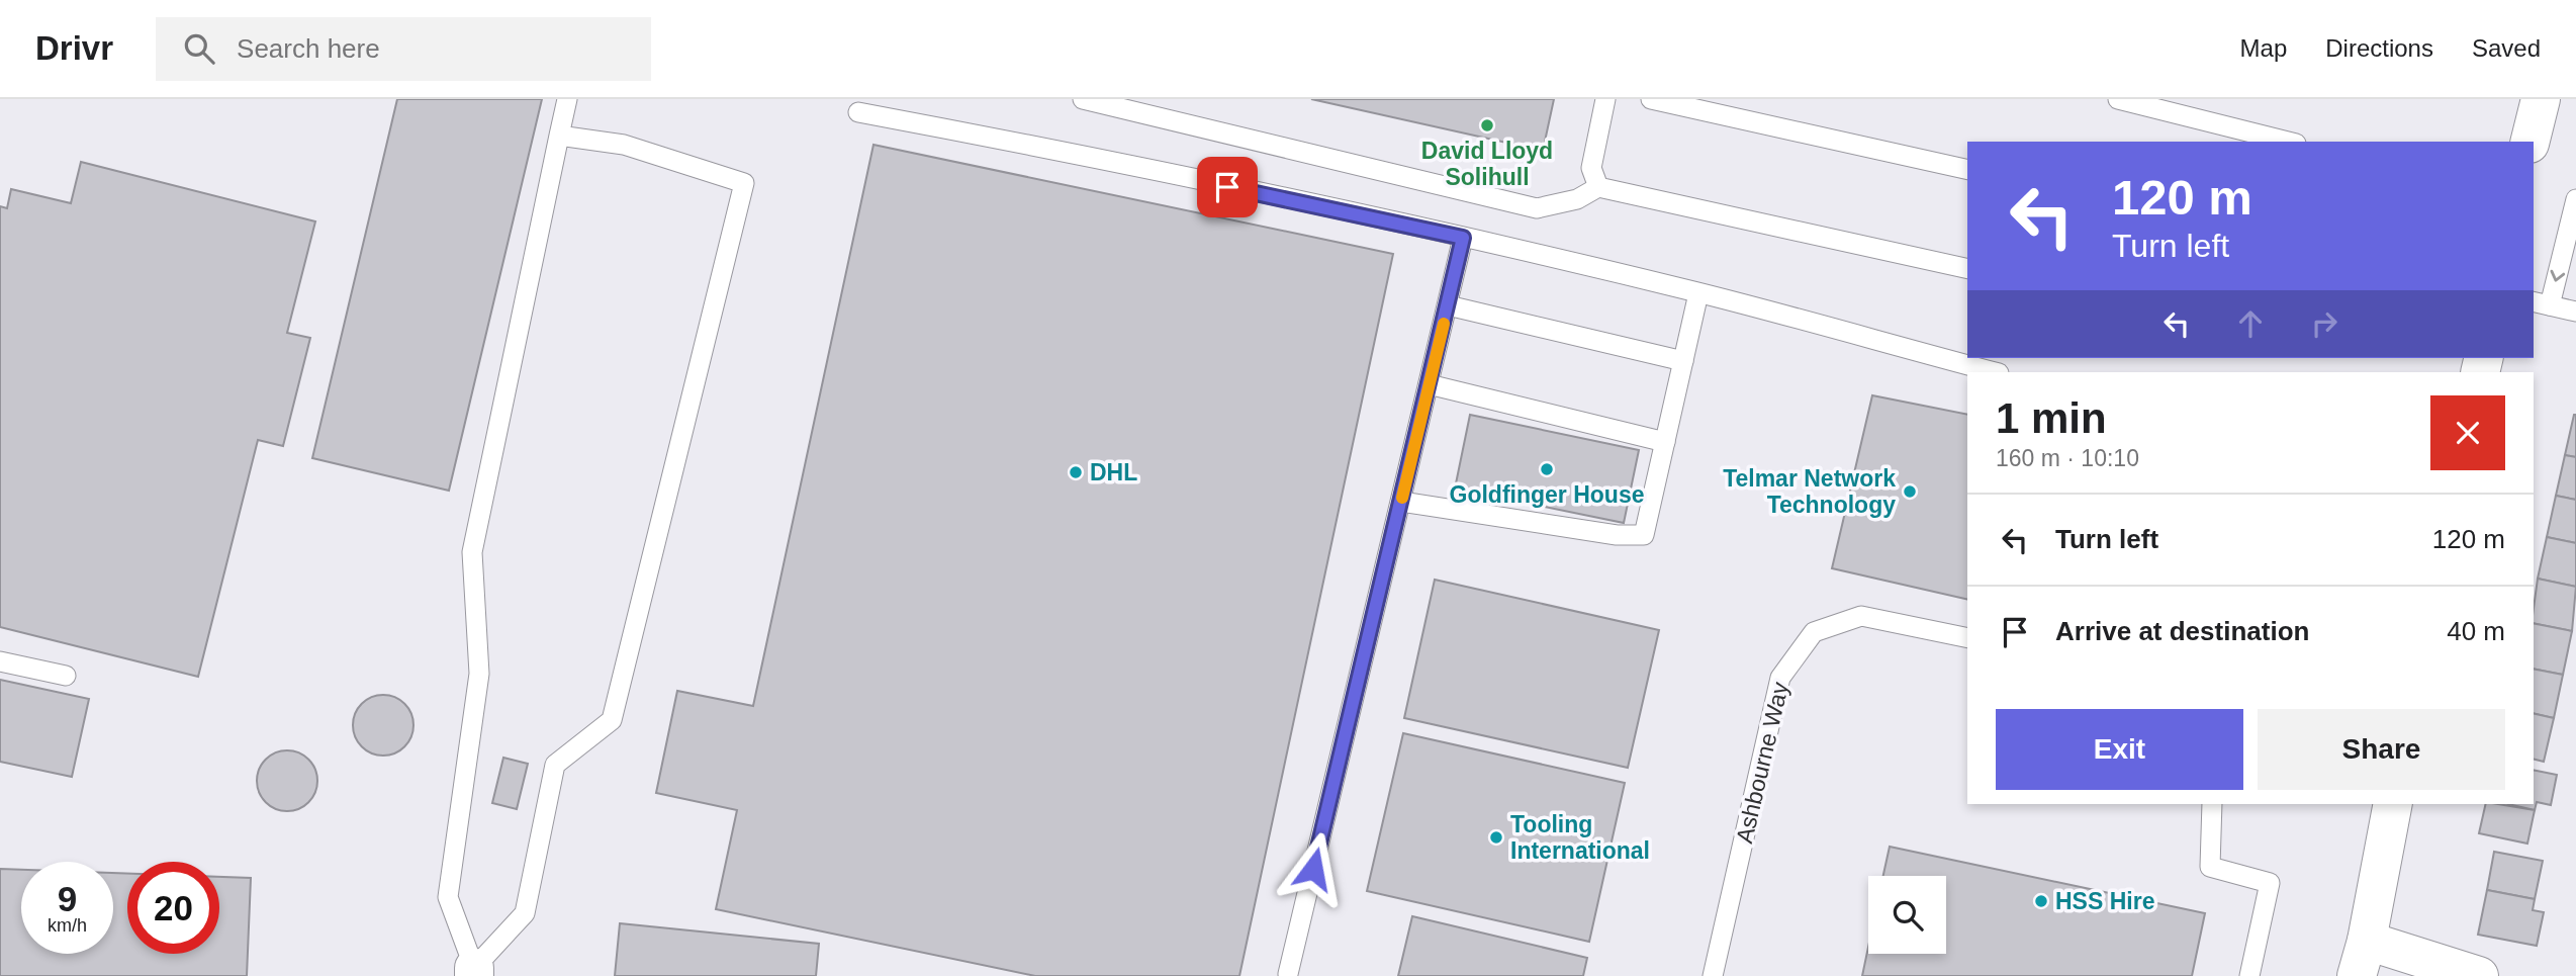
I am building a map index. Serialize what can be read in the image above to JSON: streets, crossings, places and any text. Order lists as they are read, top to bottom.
{
  "streets": {
    "lane": ["Ashbourne Way"]
  },
  "places": [
    "David Lloyd Solihull",
    "Goldfinger House",
    "DHL",
    "Telmar Network Technology",
    "Tooling International",
    "HSS Hire"
  ],
  "page": {
    "header": "Drivr",
    "search": "Search here",
    "nav": ["Map", "Directions", "Saved"],
    "turn": ["120 m", "Turn left"],
    "heading": ["1 min", "160 m · 10:10"],
    "list": [
      {
        "name": "Turn left",
        "value": "120 m"
      },
      {
        "name": "Arrive at destination",
        "value": "40 m"
      }
    ],
    "buttons": ["Exit", "Share"],
    "speed": "9 km/h",
    "limit": "20"
  }
}
